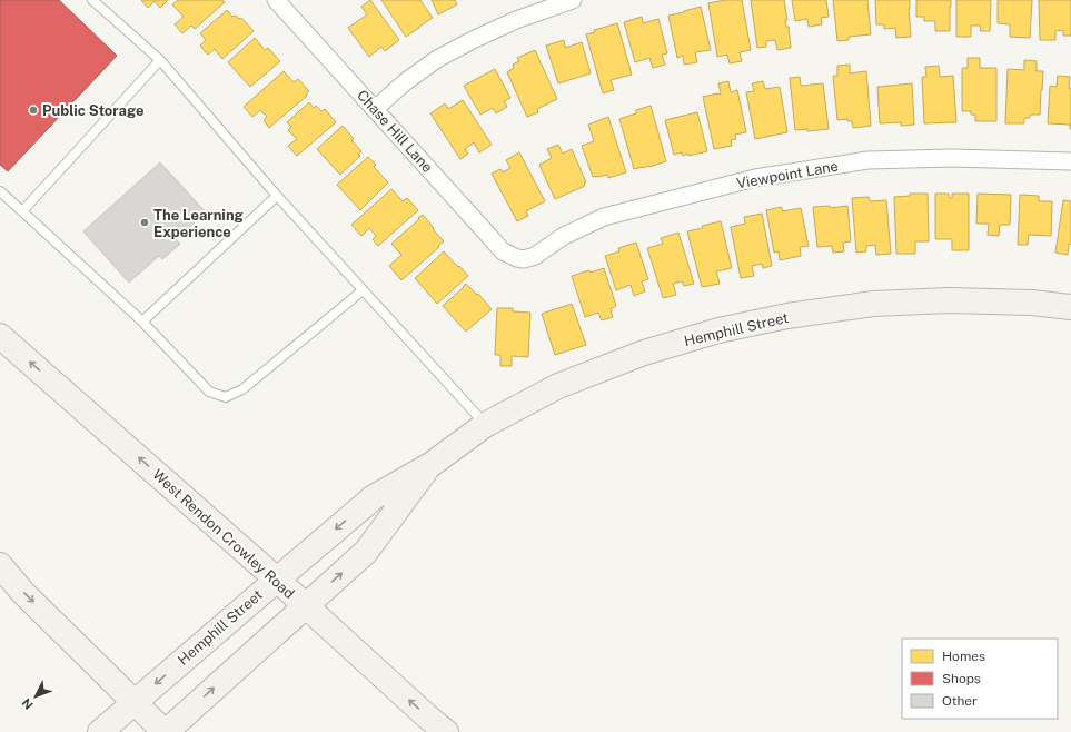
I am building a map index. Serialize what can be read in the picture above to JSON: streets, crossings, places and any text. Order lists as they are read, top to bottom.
{
  "streets": {
    "street": [
      "Chase Hill Lane",
      "Viewpoint Lane",
      "Hemphill Street",
      "West Rendon Crowley Road"
    ]
  },
  "crossings": [
    ["Chase Hill Lane", "Viewpoint Lane"],
    ["Hemphill Street", "West Rendon Crowley Road"]
  ],
  "places": ["Public Storage", "The Learning Experience"],
  "legend": ["Homes", "Shops", "Other"],
  "north": "bottom left"
}
